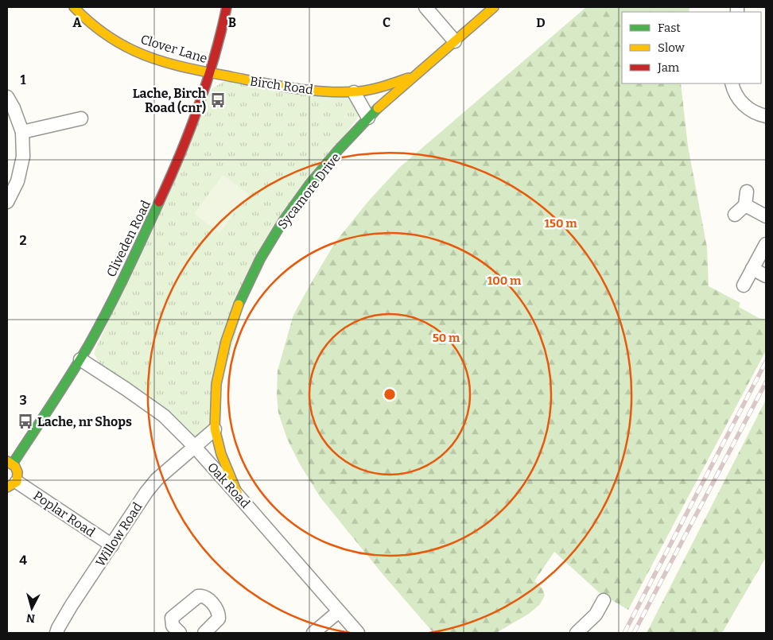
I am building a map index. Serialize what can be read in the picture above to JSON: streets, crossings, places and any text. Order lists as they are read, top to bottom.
{
  "streets": {
    "street": [
      "Clover Lane",
      "Birch Road",
      "Sycamore Drive",
      "Cliveden Road",
      "Oak Road",
      "Poplar Road",
      "Willow Road"
    ]
  },
  "crossings": [
    ["Clover Lane", "Birch Road"],
    ["Clover Lane", "Cliveden Road"],
    ["Birch Road", "Sycamore Drive"],
    ["Birch Road", "Cliveden Road"],
    ["Sycamore Drive", "Oak Road"],
    ["Cliveden Road", "Oak Road"],
    ["Oak Road", "Willow Road"],
    ["Poplar Road", "Willow Road"]
  ],
  "places": {
    "bus stop": ["Lache, Birch Road (cnr)", "Lache, nr Shops"]
  },
  "legend": ["Fast", "Slow", "Jam"],
  "north": "bottom",
  "grid": {
    "columns": [
      "A",
      "B",
      "C",
      "D"
    ],
    "rows": [
      "1",
      "2",
      "3",
      "4"
    ]
  },
  "rings": ["150 m", "100 m", "50 m"]
}
